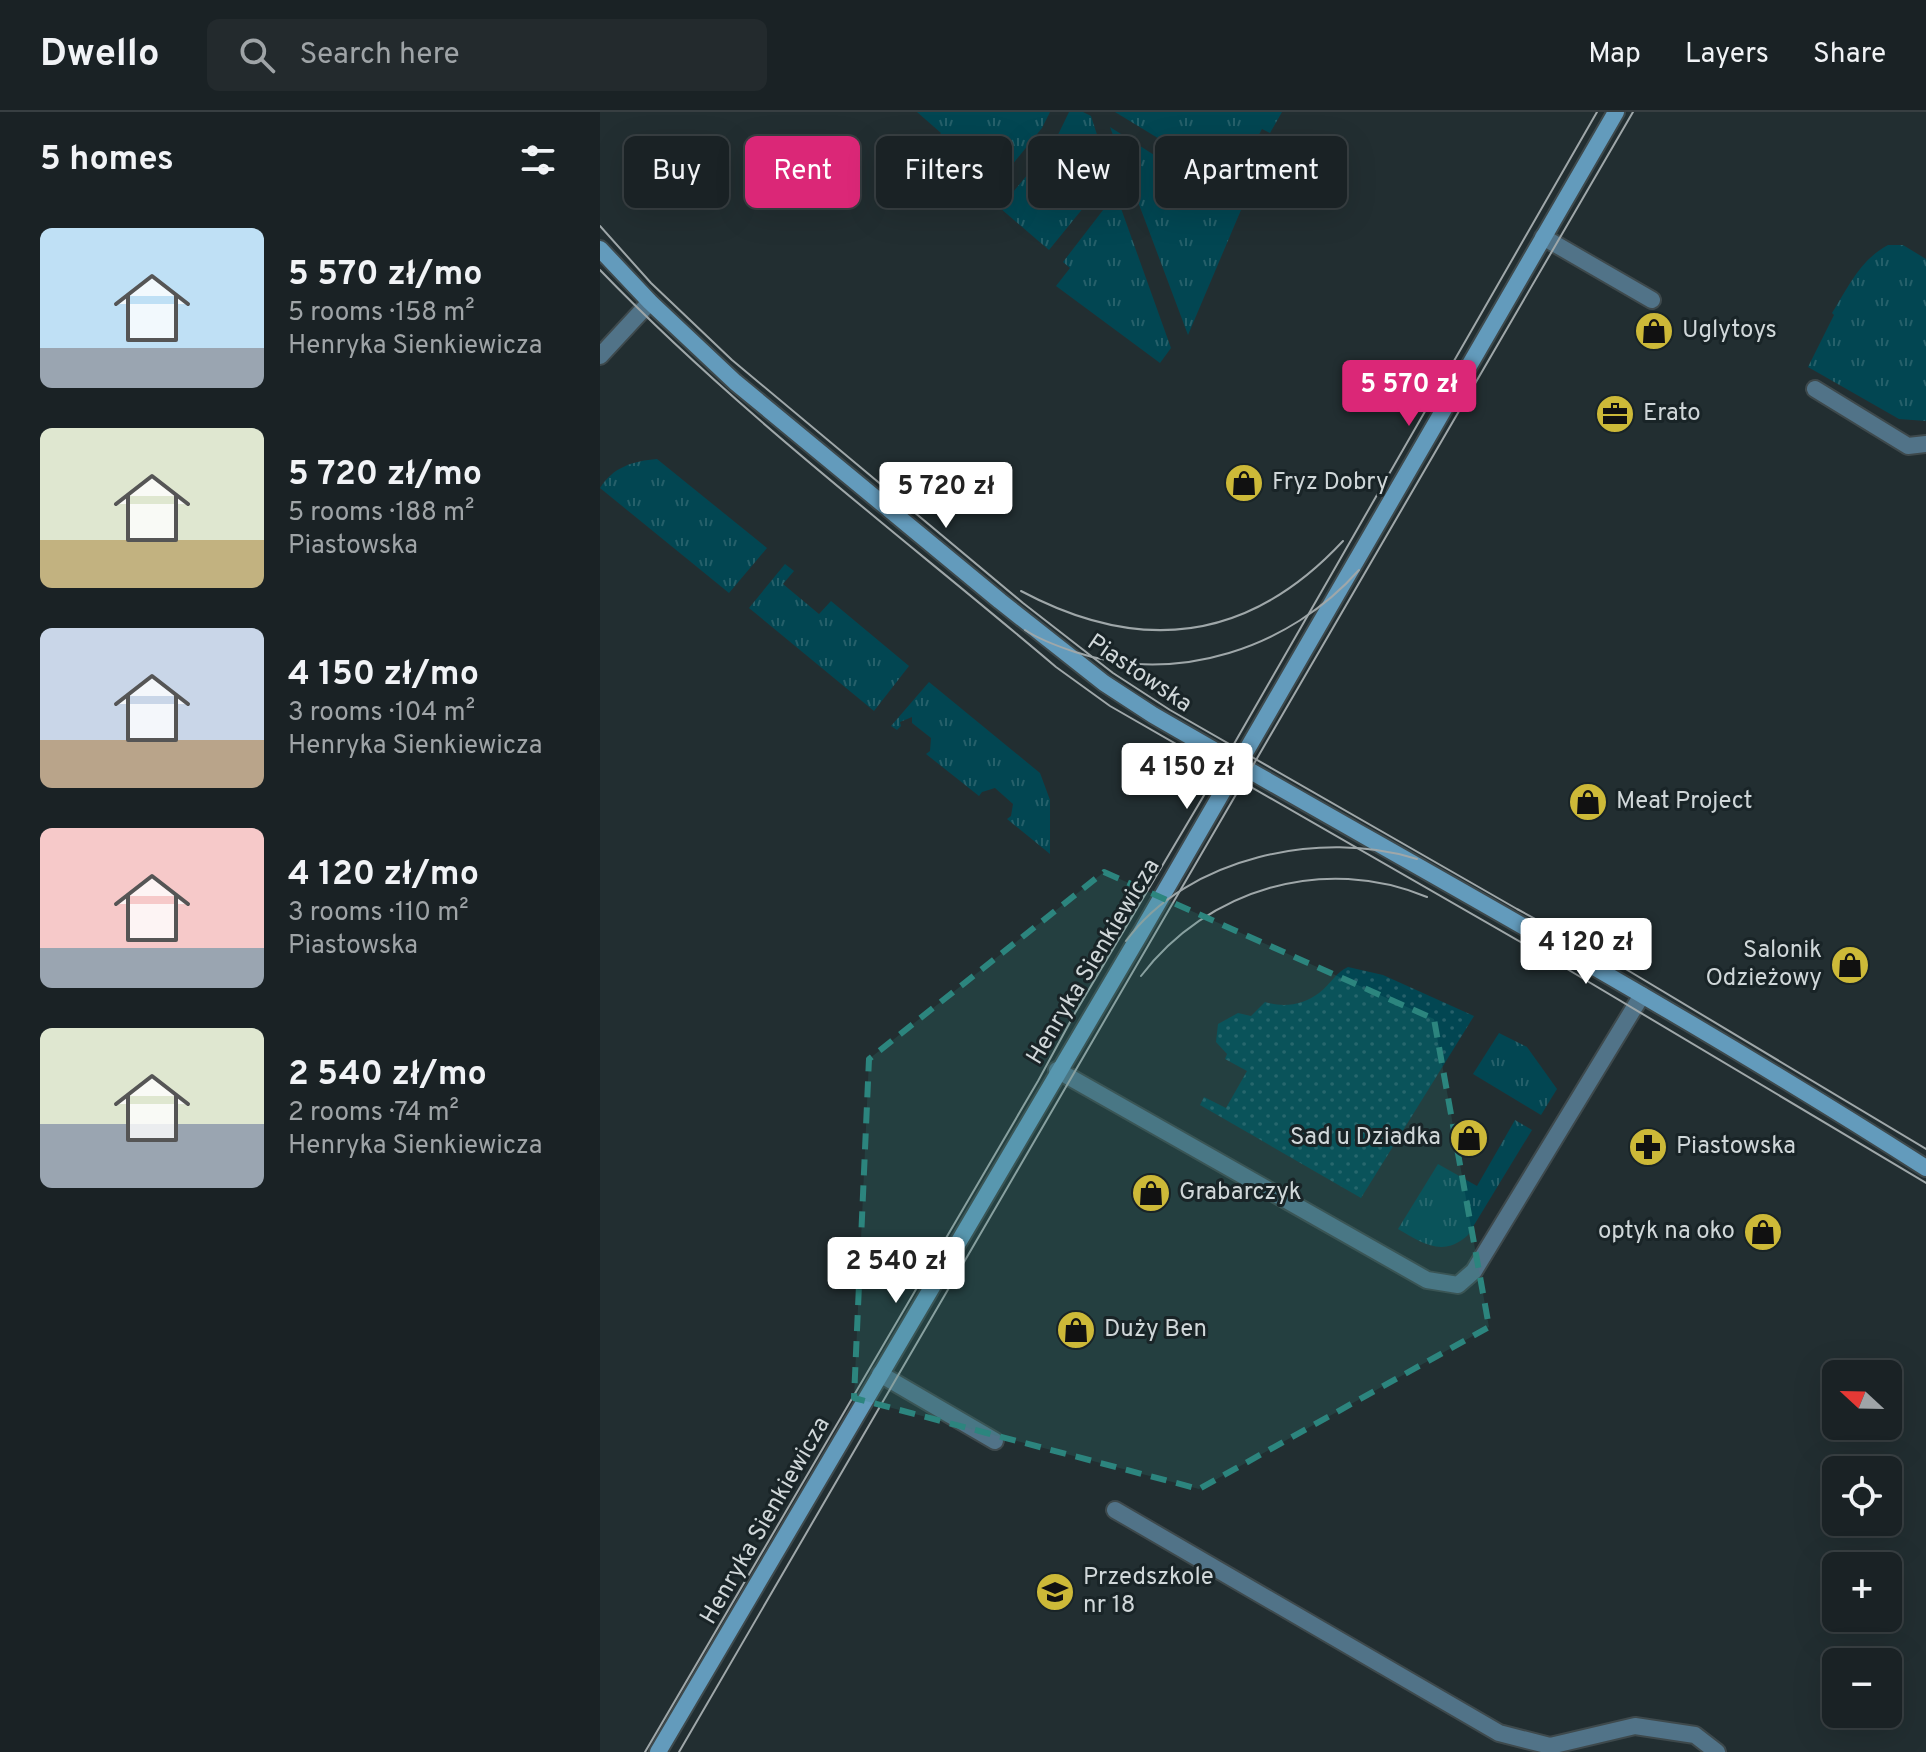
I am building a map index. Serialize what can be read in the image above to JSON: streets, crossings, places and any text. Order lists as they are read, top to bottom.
{
  "streets": {
    "street": ["Piastowska", "Henryka Sienkiewicza"]
  },
  "crossings": [
    ["Piastowska", "Henryka Sienkiewicza"]
  ],
  "places": {
    "shop": [
      "Uglytoys",
      "Fryz Dobry",
      "Meat Project",
      "Salonik Odzieżowy",
      "Sad u Dziadka",
      "Grabarczyk",
      "optyk na oko",
      "Duży Ben"
    ],
    "office": ["Erato"],
    "pharmacy": ["Piastowska"],
    "school or university": ["Przedszkole nr 18"]
  },
  "north": "left",
  "page": {
    "header": "Dwello",
    "search": "Search here",
    "nav": ["Map", "Layers", "Share"],
    "heading": "5 homes",
    "chip": [
      "Buy",
      "Rent",
      "Filters",
      "New",
      "Apartment"
    ],
    "list": [
      {
        "name": "5 570 zł/mo",
        "note": "5 rooms · 158 m² · Henryka Sienkiewicza"
      },
      {
        "name": "5 720 zł/mo",
        "note": "5 rooms · 188 m² · Piastowska"
      },
      {
        "name": "4 150 zł/mo",
        "note": "3 rooms · 104 m² · Henryka Sienkiewicza"
      },
      {
        "name": "4 120 zł/mo",
        "note": "3 rooms · 110 m² · Piastowska"
      },
      {
        "name": "2 540 zł/mo",
        "note": "2 rooms · 74 m² · Henryka Sienkiewicza"
      }
    ],
    "price": [
      "5 570 zł",
      "5 720 zł",
      "4 150 zł",
      "4 120 zł",
      "2 540 zł"
    ],
    "map_buttons": ["+", "−"]
  }
}
